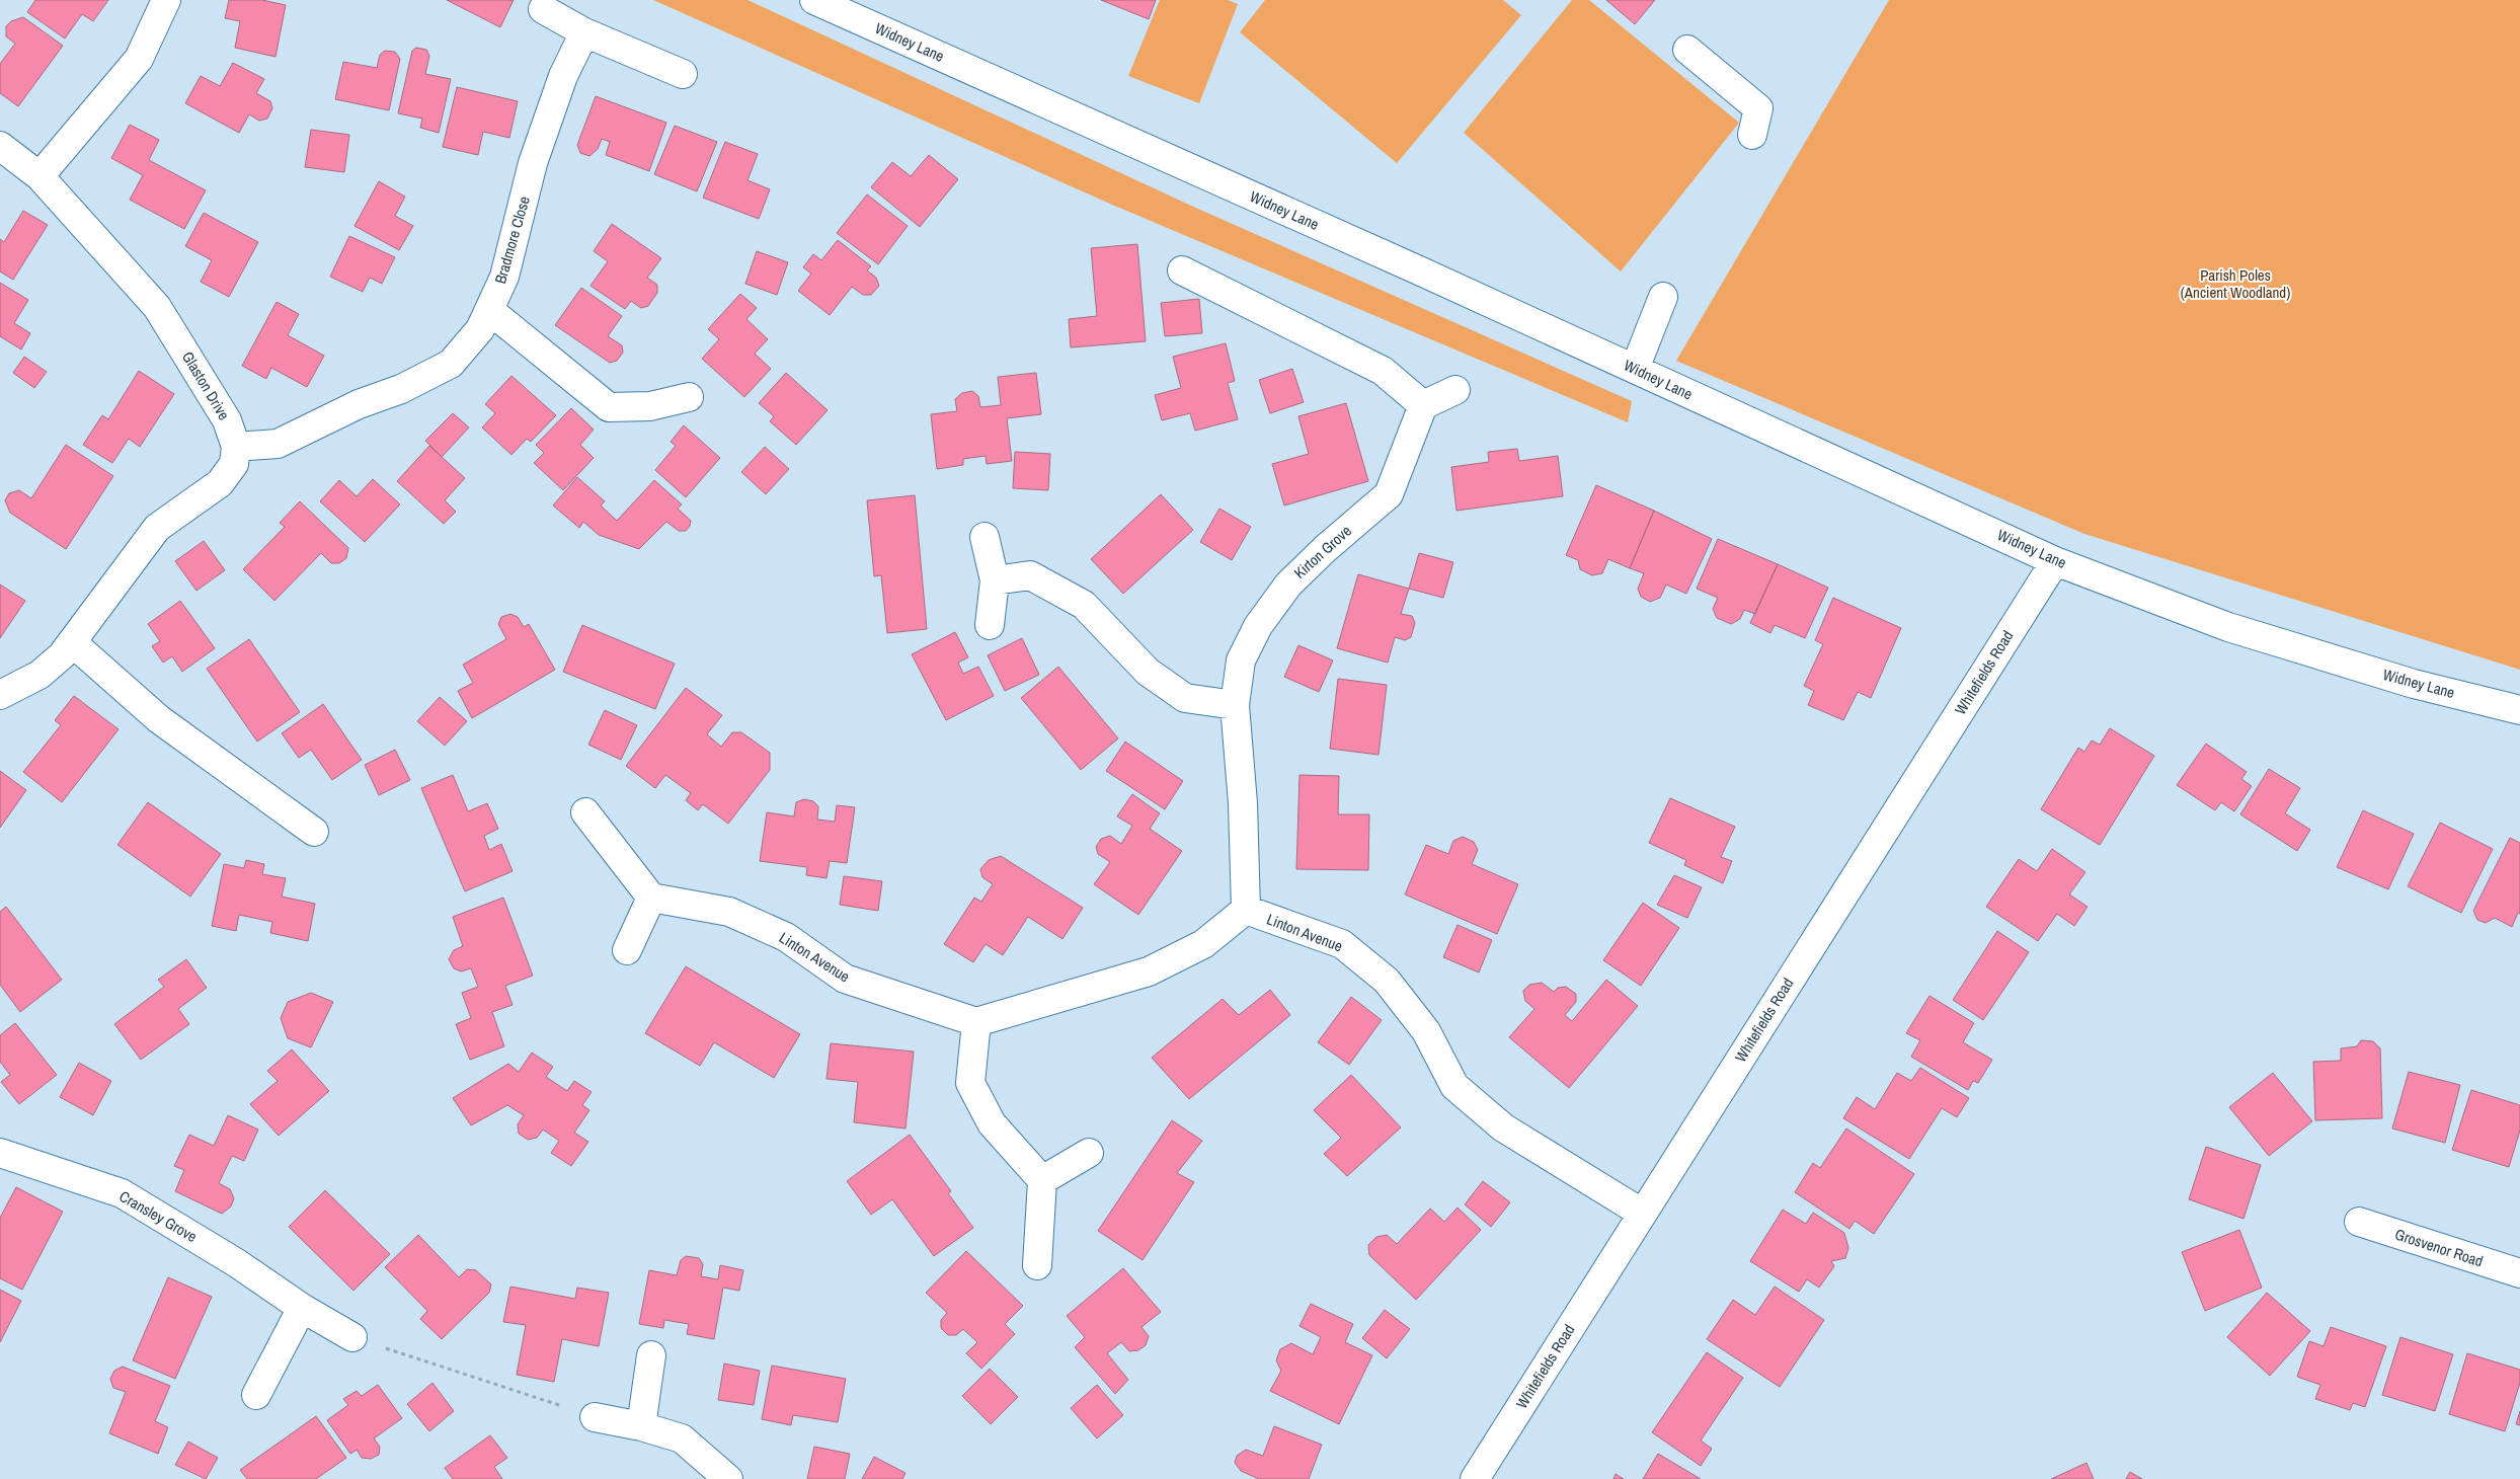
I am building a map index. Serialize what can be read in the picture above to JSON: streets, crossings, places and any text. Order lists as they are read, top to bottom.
{
  "streets": {
    "street": [
      "Widney Lane",
      "Bradmore Close",
      "Glaston Drive",
      "Kirton Grove",
      "Whitefields Road",
      "Linton Avenue",
      "Cransley Grove",
      "Grosvenor Road"
    ]
  },
  "crossings": [
    ["Widney Lane", "Whitefields Road"],
    ["Bradmore Close", "Glaston Drive"],
    ["Kirton Grove", "Linton Avenue"],
    ["Whitefields Road", "Linton Avenue"]
  ],
  "parks": ["Parish Poles (Ancient Woodland)"]
}
